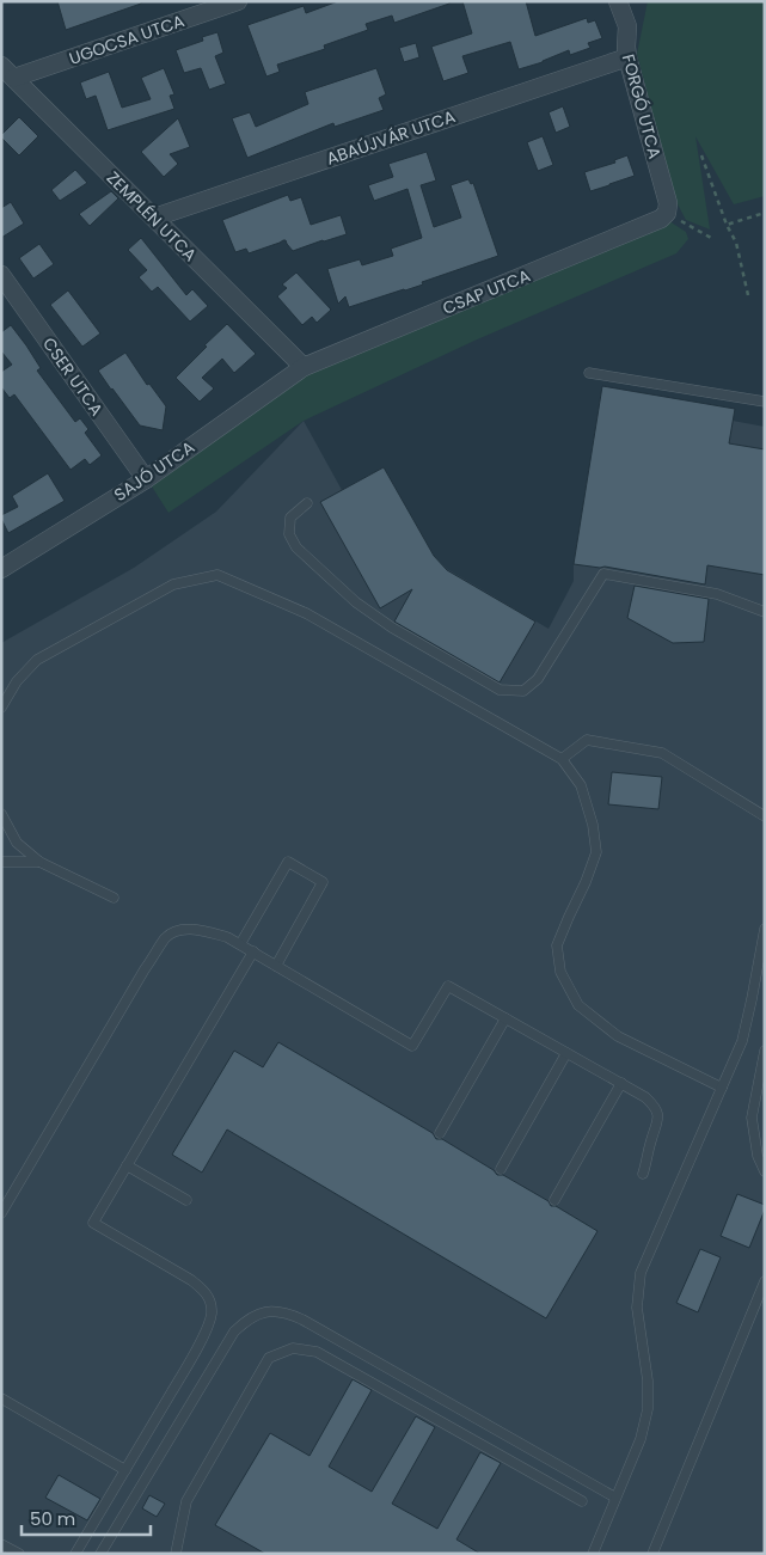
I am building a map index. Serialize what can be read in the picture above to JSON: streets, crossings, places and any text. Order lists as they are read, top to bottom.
{
  "streets": {
    "street": [
      "UGOCSA UTCA",
      "FORGÓ UTCA",
      "ABAÚJVÁR UTCA",
      "ZEMPLÉN UTCA",
      "CSAP UTCA",
      "CSER UTCA",
      "SAJÓ UTCA"
    ]
  },
  "crossings": [
    ["UGOCSA UTCA", "ZEMPLÉN UTCA"],
    ["FORGÓ UTCA", "ABAÚJVÁR UTCA"],
    ["FORGÓ UTCA", "CSAP UTCA"],
    ["ABAÚJVÁR UTCA", "ZEMPLÉN UTCA"],
    ["ZEMPLÉN UTCA", "CSAP UTCA"],
    ["ZEMPLÉN UTCA", "SAJÓ UTCA"],
    ["CSAP UTCA", "SAJÓ UTCA"],
    ["CSER UTCA", "SAJÓ UTCA"]
  ],
  "scale_bar": "50 m"
}
